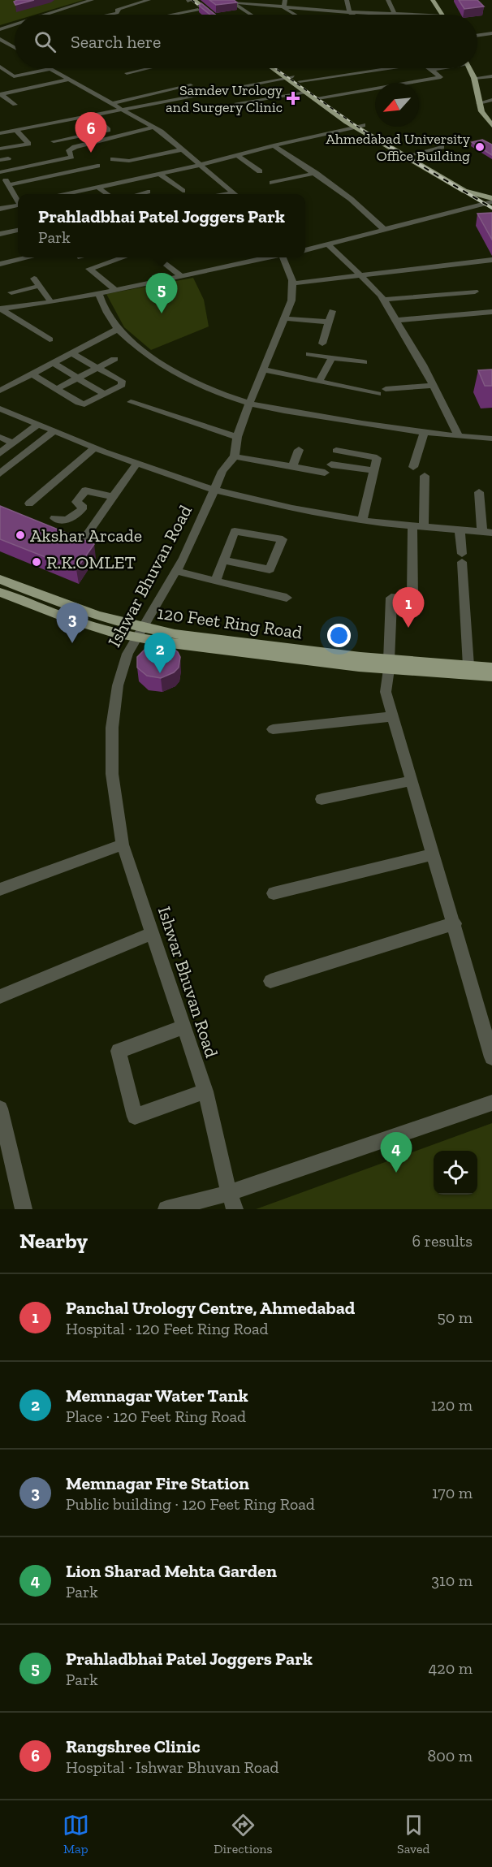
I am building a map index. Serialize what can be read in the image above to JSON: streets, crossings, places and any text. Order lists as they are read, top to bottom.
{
  "streets": {
    "main road": ["120 Feet Ring Road"],
    "street": ["Ishwar Bhuvan Road"]
  },
  "crossings": [
    ["Ishwar Bhuvan Road", "120 Feet Ring Road"]
  ],
  "places": {
    "health": ["Samdev Urology and Surgery Clinic"],
    "other": ["Ahmedabad University Office Building", "Akshar Arcade", "R.K.OMLET"]
  },
  "north": "bottom left",
  "page": {
    "search": "Search here",
    "pins": [
      "6",
      "5",
      "1",
      "3",
      "2",
      "4"
    ],
    "popup": ["Prahladbhai Patel Joggers Park", "Park"],
    "heading": ["Nearby", "6 results"],
    "list": [
      {
        "mark": "1",
        "name": "Panchal Urology Centre, Ahmedabad",
        "note": "Hospital · 120 Feet Ring Road",
        "value": "50 m"
      },
      {
        "mark": "2",
        "name": "Memnagar Water Tank",
        "note": "Place · 120 Feet Ring Road",
        "value": "120 m"
      },
      {
        "mark": "3",
        "name": "Memnagar Fire Station",
        "note": "Public building · 120 Feet Ring Road",
        "value": "170 m"
      },
      {
        "mark": "4",
        "name": "Lion Sharad Mehta Garden",
        "note": "Park",
        "value": "310 m"
      },
      {
        "mark": "5",
        "name": "Prahladbhai Patel Joggers Park",
        "note": "Park",
        "value": "420 m"
      },
      {
        "mark": "6",
        "name": "Rangshree Clinic",
        "note": "Hospital · Ishwar Bhuvan Road",
        "value": "800 m"
      }
    ],
    "nav": ["Map", "Directions", "Saved"]
  }
}
